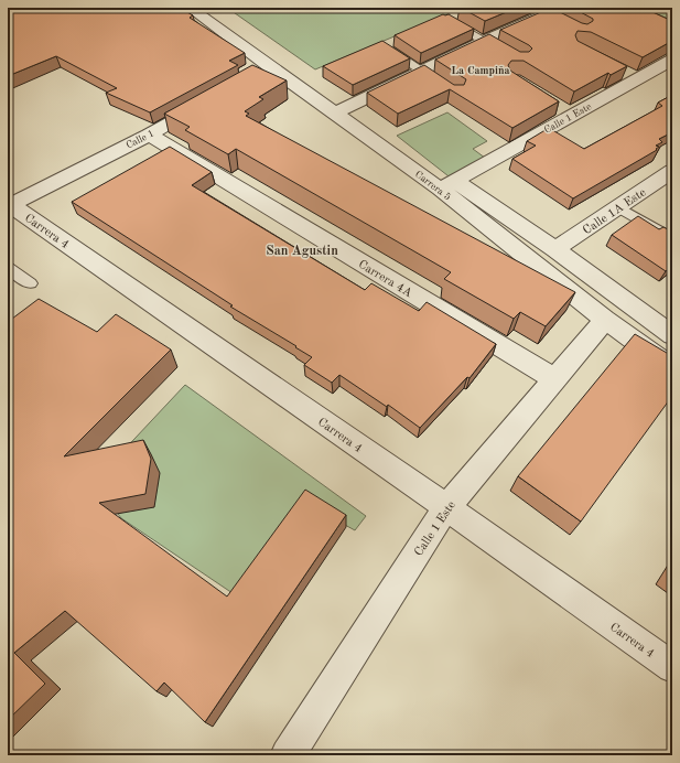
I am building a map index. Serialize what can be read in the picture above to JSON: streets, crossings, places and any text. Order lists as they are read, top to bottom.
{
  "streets": {
    "street": [
      "Calle 1 Este",
      "Calle 1",
      "Carrera 5",
      "Calle 1A Este",
      "Carrera 4",
      "Carrera 4A"
    ]
  },
  "crossings": [
    ["Calle 1 Este", "Carrera 5"],
    ["Calle 1 Este", "Carrera 4"],
    ["Calle 1 Este", "Carrera 4A"],
    ["Calle 1", "Carrera 4"],
    ["Calle 1", "Carrera 4A"],
    ["Carrera 5", "Calle 1A Este"]
  ],
  "districts": ["La Campiña", "San Agustin"]
}
